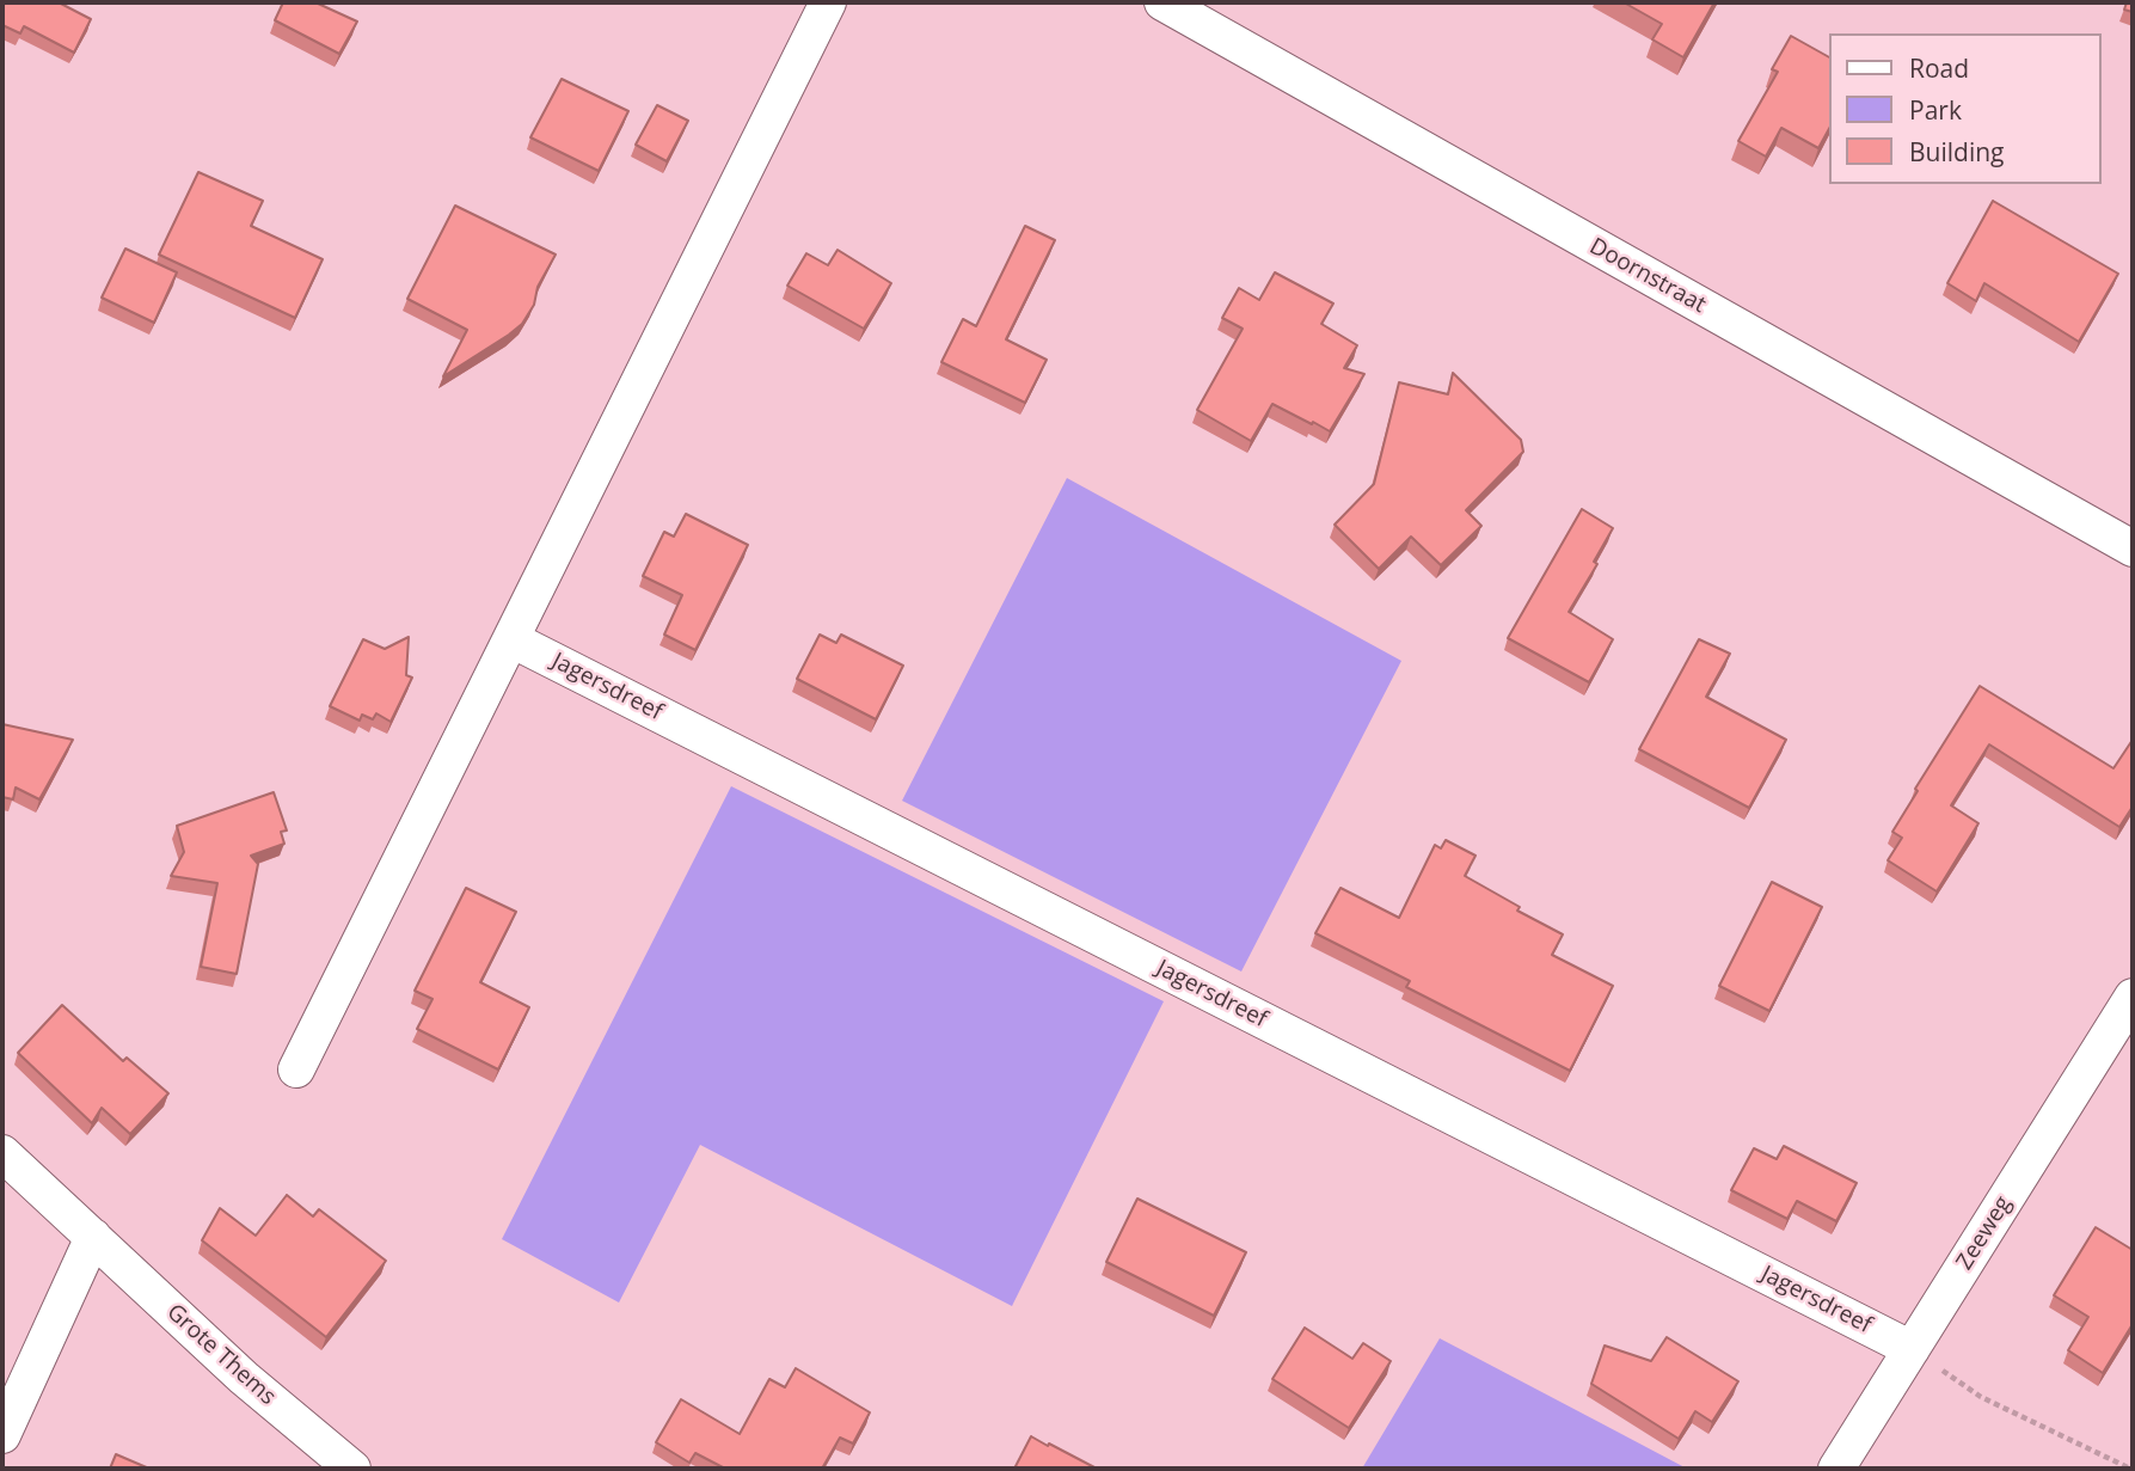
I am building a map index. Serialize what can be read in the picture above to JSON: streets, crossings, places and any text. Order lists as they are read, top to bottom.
{
  "streets": {
    "street": [
      "Doornstraat",
      "Jagersdreef",
      "Zeeweg",
      "Grote Thems"
    ]
  },
  "crossings": [
    ["Jagersdreef", "Zeeweg"]
  ],
  "legend": ["Road", "Park", "Building"]
}
